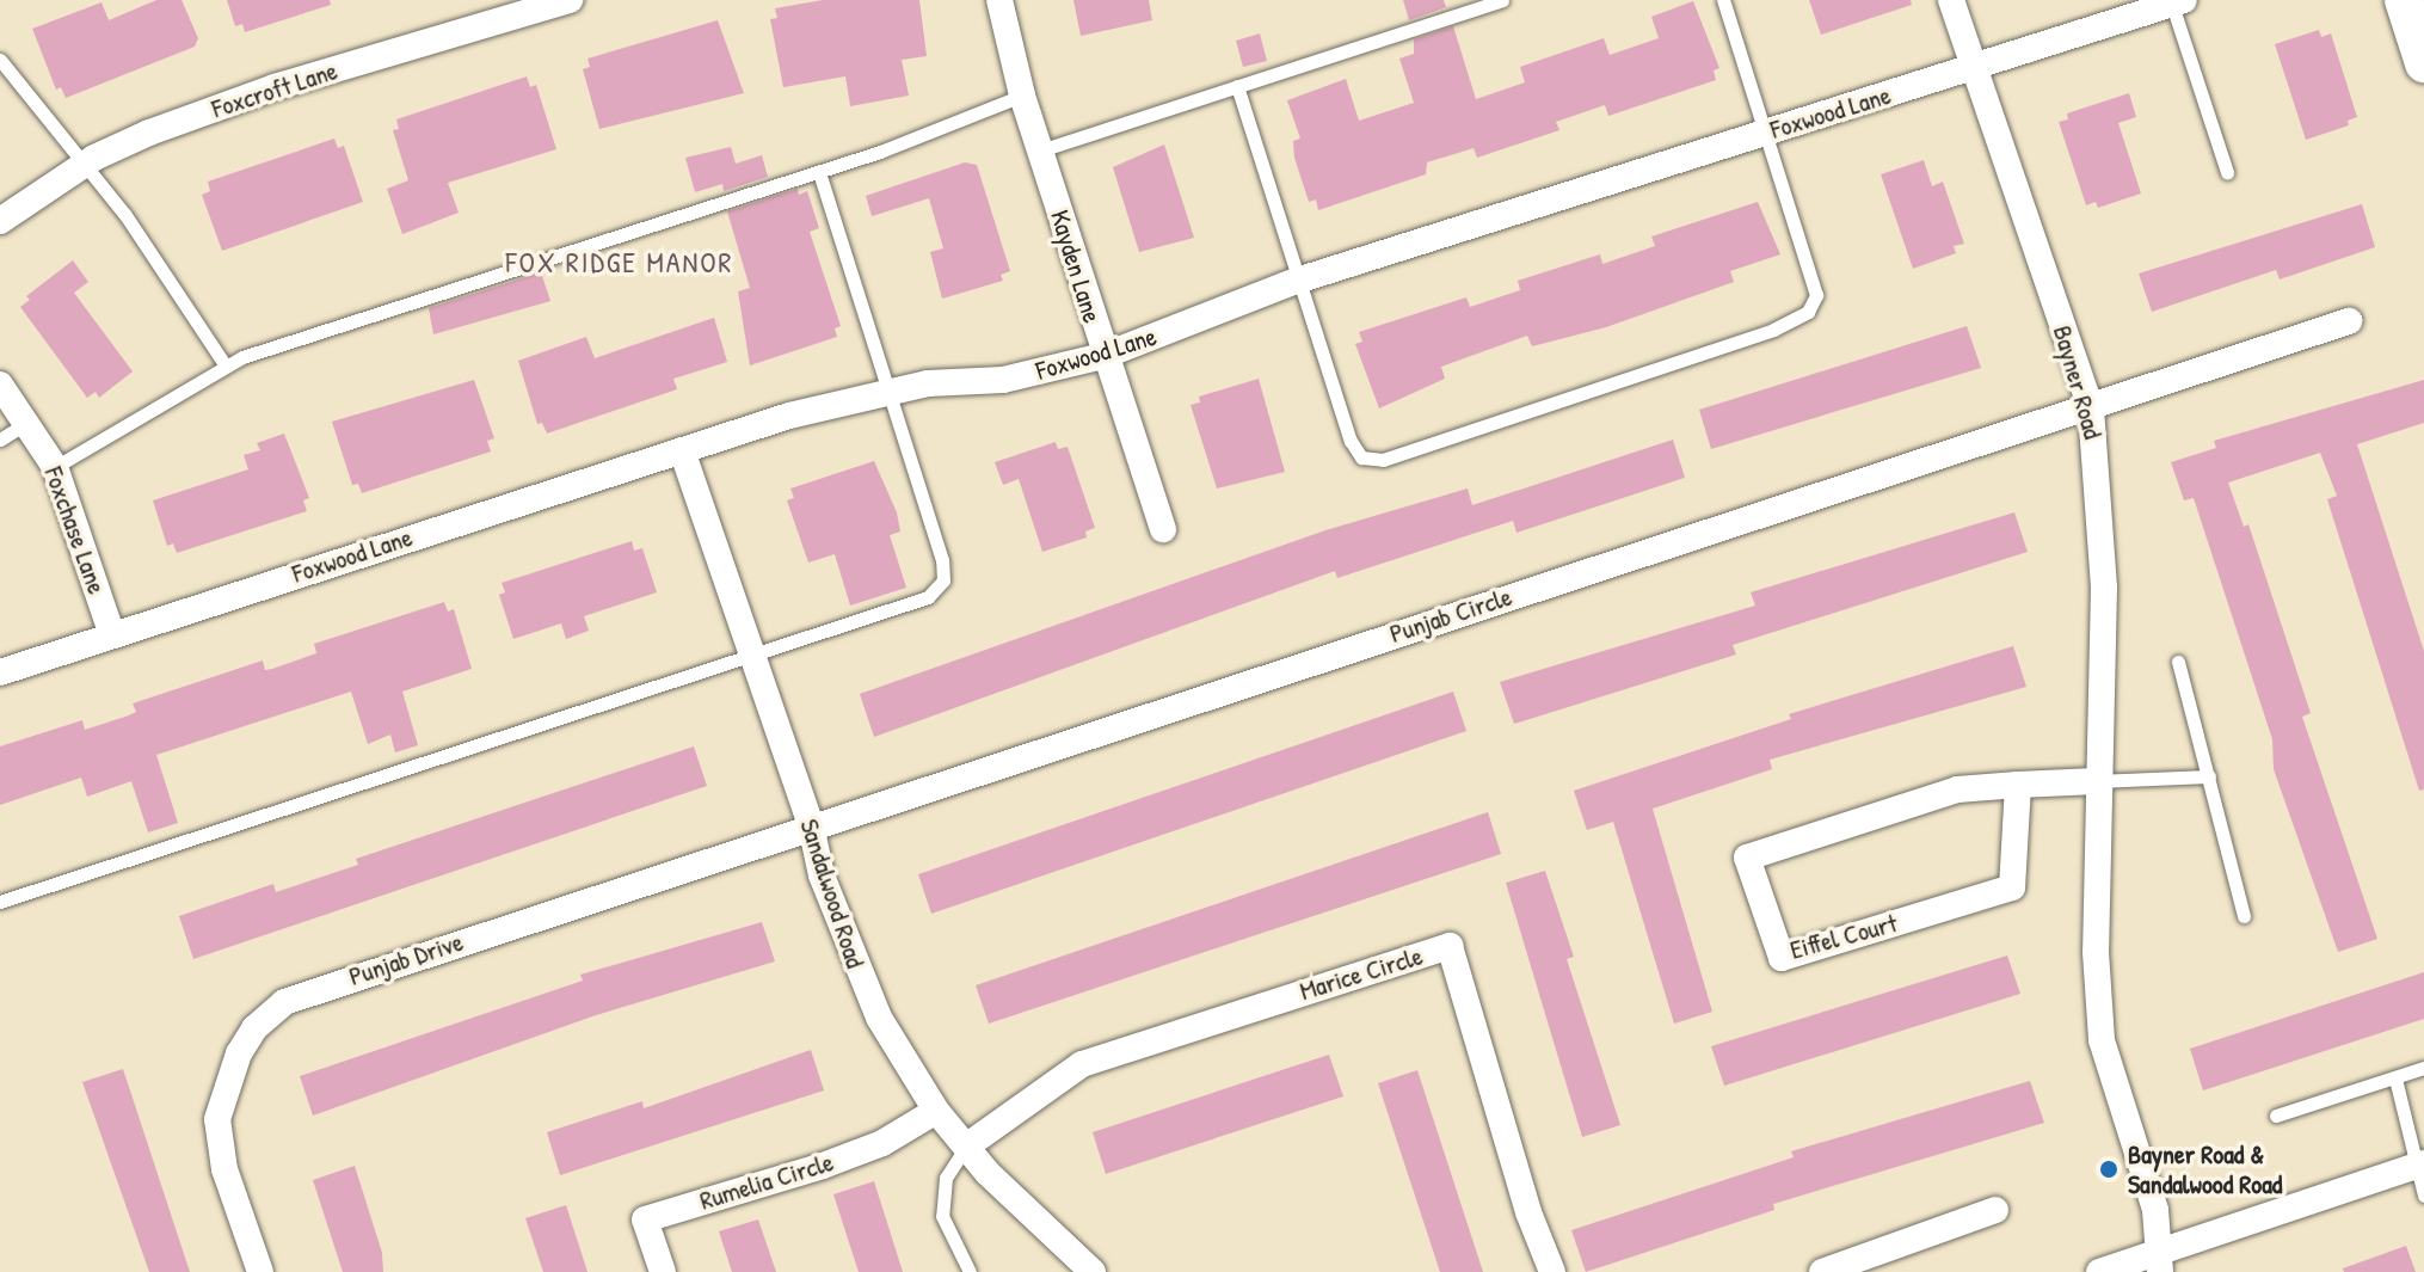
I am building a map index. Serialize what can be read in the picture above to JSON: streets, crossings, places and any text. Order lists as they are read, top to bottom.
{
  "streets": {
    "street": [
      "Foxcroft Lane",
      "Foxwood Lane",
      "Kayden Lane",
      "Bayner Road",
      "Foxchase Lane",
      "Punjab Circle",
      "Sandalwood Road",
      "Eiffel Court",
      "Punjab Drive",
      "Marice Circle",
      "Rumelia Circle"
    ]
  },
  "crossings": [
    ["Foxwood Lane", "Kayden Lane"],
    ["Foxwood Lane", "Bayner Road"],
    ["Foxwood Lane", "Foxchase Lane"],
    ["Foxwood Lane", "Sandalwood Road"],
    ["Bayner Road", "Punjab Circle"],
    ["Bayner Road", "Eiffel Court"],
    ["Punjab Circle", "Sandalwood Road"],
    ["Punjab Circle", "Punjab Drive"],
    ["Sandalwood Road", "Punjab Drive"],
    ["Sandalwood Road", "Marice Circle"],
    ["Sandalwood Road", "Rumelia Circle"]
  ],
  "districts": ["FOX RIDGE MANOR"],
  "places": ["Bayner Road & Sandalwood Road"]
}
